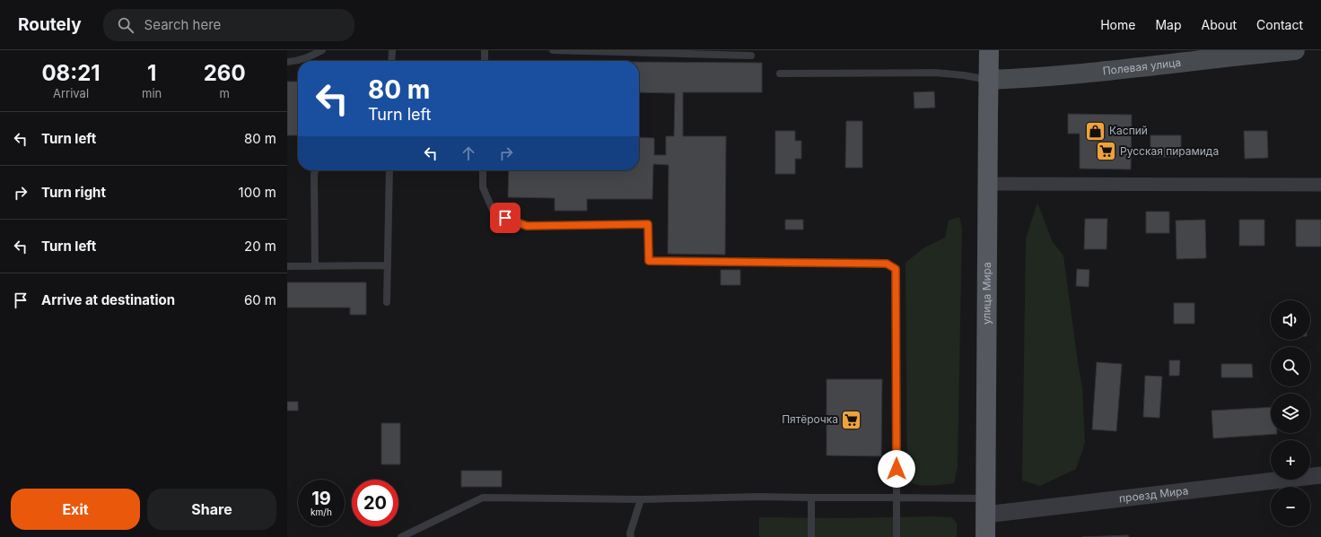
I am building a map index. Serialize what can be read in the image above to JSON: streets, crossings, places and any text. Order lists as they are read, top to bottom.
{
  "streets": {
    "main road": ["Полевая улица", "улица Мира"],
    "street": ["проезд Мира"]
  },
  "crossings": [
    ["Полевая улица", "улица Мира"],
    ["улица Мира", "проезд Мира"]
  ],
  "places": {
    "shop": ["Каспий"],
    "supermarket": ["Русская пирамида", "Пятёрочка"]
  },
  "page": {
    "header": "Routely",
    "search": "Search here",
    "nav": [
      "Home",
      "Map",
      "About",
      "Contact"
    ],
    "eta": [
      "08:21",
      "Arrival",
      "1",
      "min",
      "260",
      "m"
    ],
    "turn": ["80 m", "Turn left"],
    "list": [
      {
        "name": "Turn left",
        "value": "80 m"
      },
      {
        "name": "Turn right",
        "value": "100 m"
      },
      {
        "name": "Turn left",
        "value": "20 m"
      },
      {
        "name": "Arrive at destination",
        "value": "60 m"
      }
    ],
    "map_buttons": ["+", "−"],
    "speed": "19 km/h",
    "limit": "20",
    "buttons": ["Exit", "Share"]
  }
}
